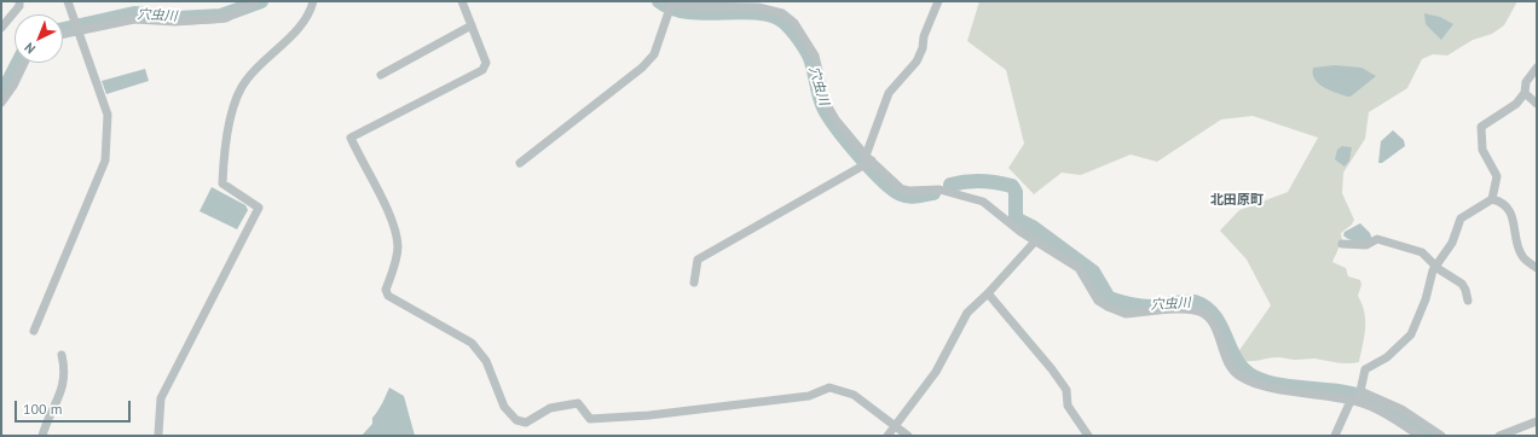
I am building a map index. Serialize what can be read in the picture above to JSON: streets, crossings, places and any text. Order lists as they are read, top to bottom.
{
  "districts": ["北田原町"],
  "water": ["穴虫川"],
  "scale_bar": "100 m",
  "north": "bottom left"
}
